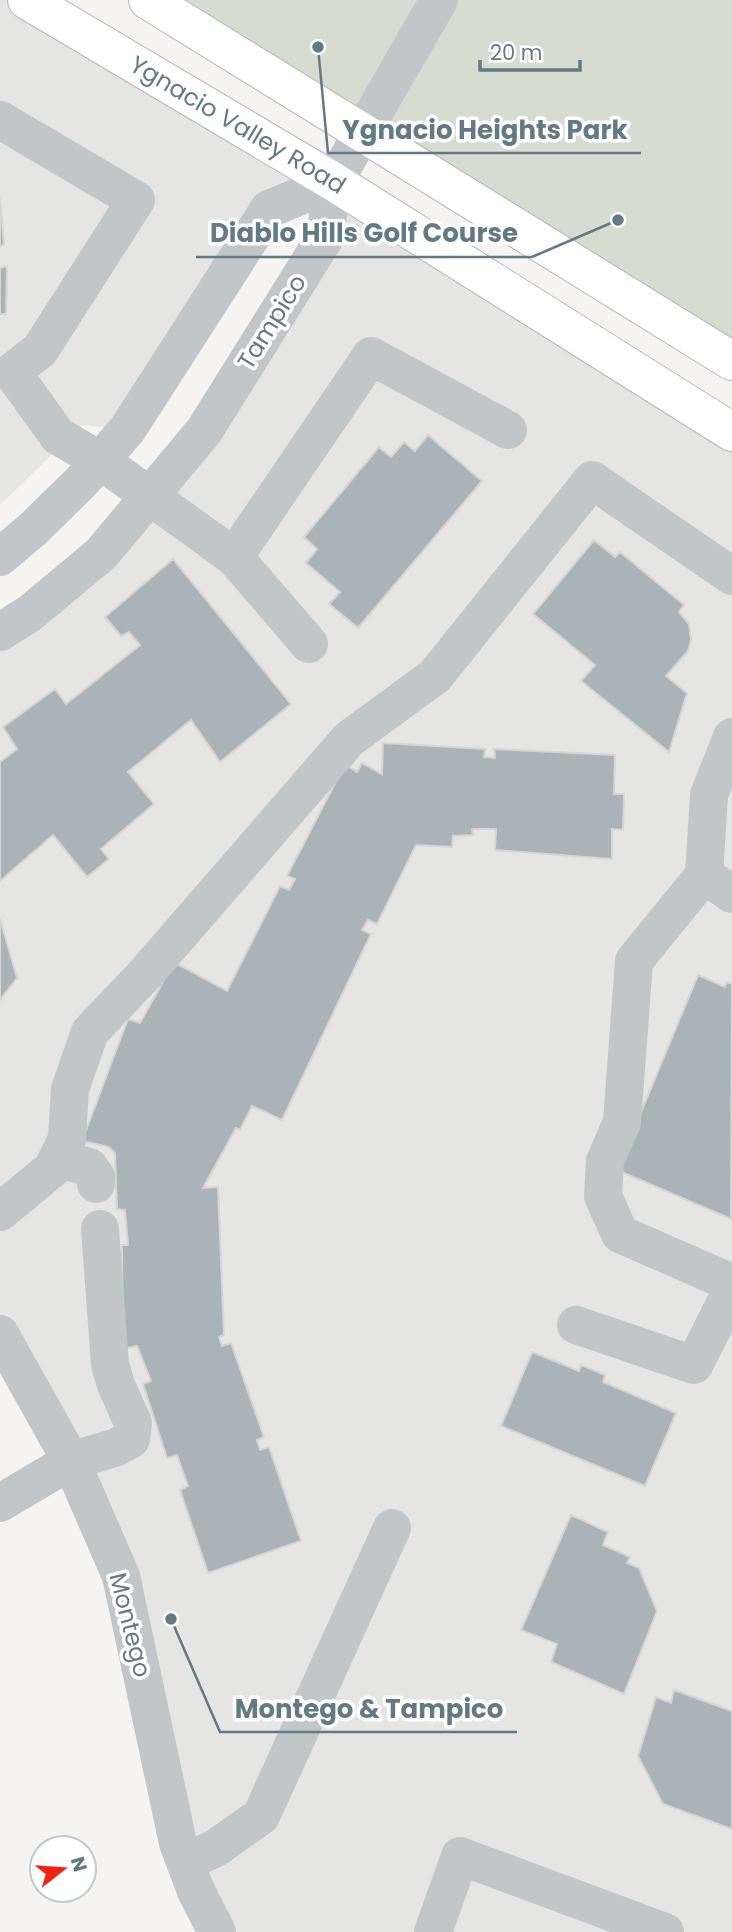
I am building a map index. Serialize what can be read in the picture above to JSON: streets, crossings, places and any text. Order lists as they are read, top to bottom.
{
  "streets": {
    "highway": ["Ygnacio Valley Road"],
    "street": ["Tampico", "Montego"]
  },
  "crossings": [
    ["Ygnacio Valley Road", "Tampico"]
  ],
  "places": ["Ygnacio Heights Park", "Diablo Hills Golf Course", "Montego & Tampico"],
  "scale_bar": "20 m",
  "north": "right"
}
